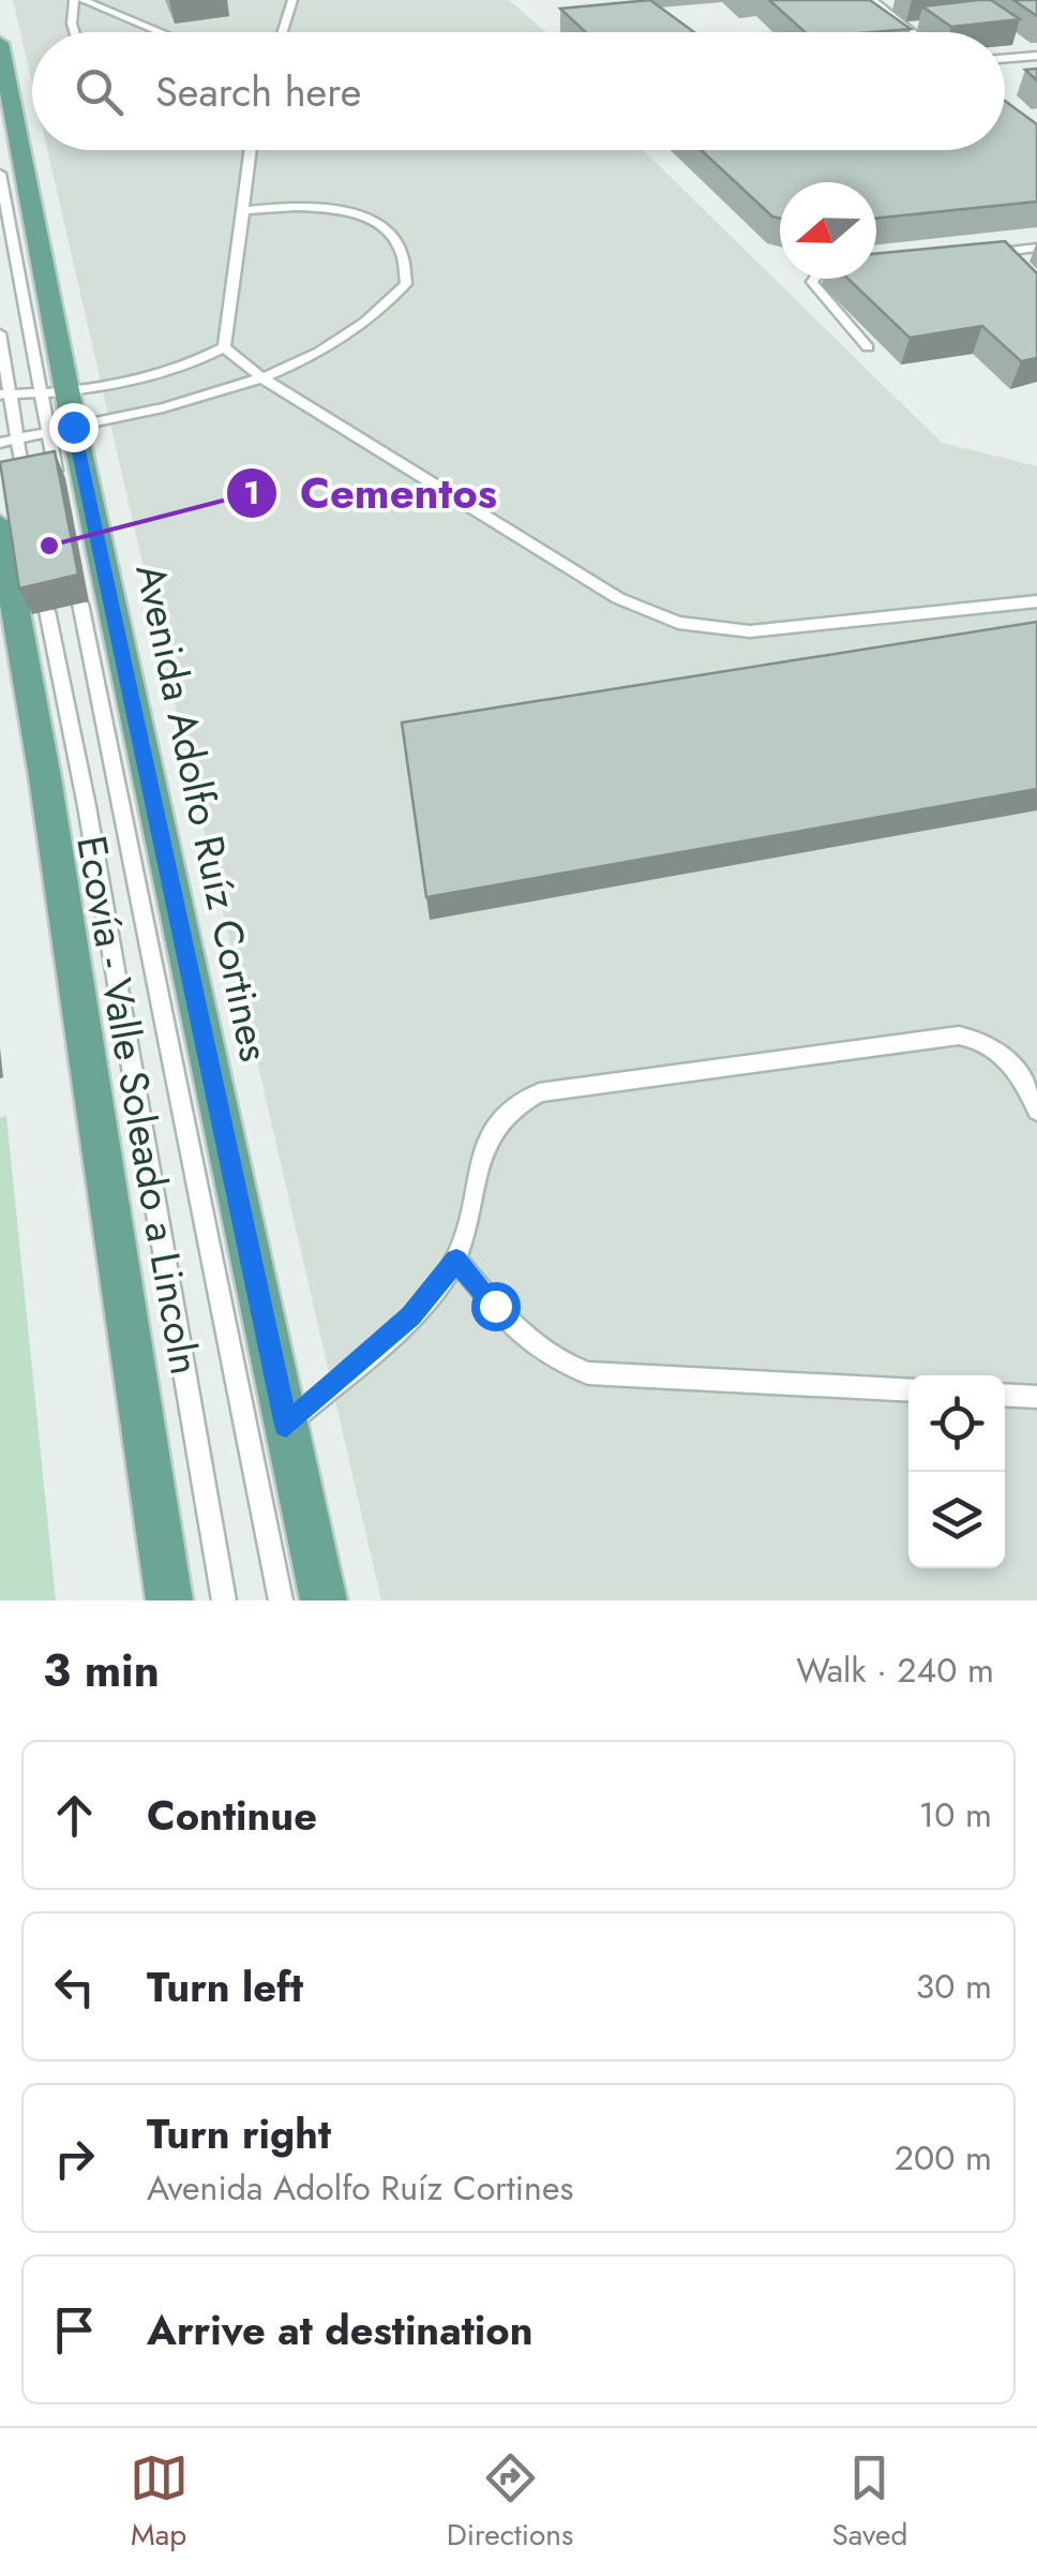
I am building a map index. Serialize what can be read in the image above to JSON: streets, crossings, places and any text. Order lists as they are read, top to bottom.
{
  "streets": {
    "main road": ["Avenida Adolfo Ruíz Cortines"],
    "lane": ["Ecovía - Valle Soleado a Lincoln"]
  },
  "places": ["Cementos"],
  "north": "left",
  "page": {
    "search": "Search here",
    "heading": ["3 min", "Walk · 240 m"],
    "list": [
      ["Continue", "10 m"],
      ["Turn left", "30 m"],
      ["Turn right", "Avenida Adolfo Ruíz Cortines", "200 m"],
      "Arrive at destination"
    ],
    "nav": ["Map", "Directions", "Saved"]
  }
}
